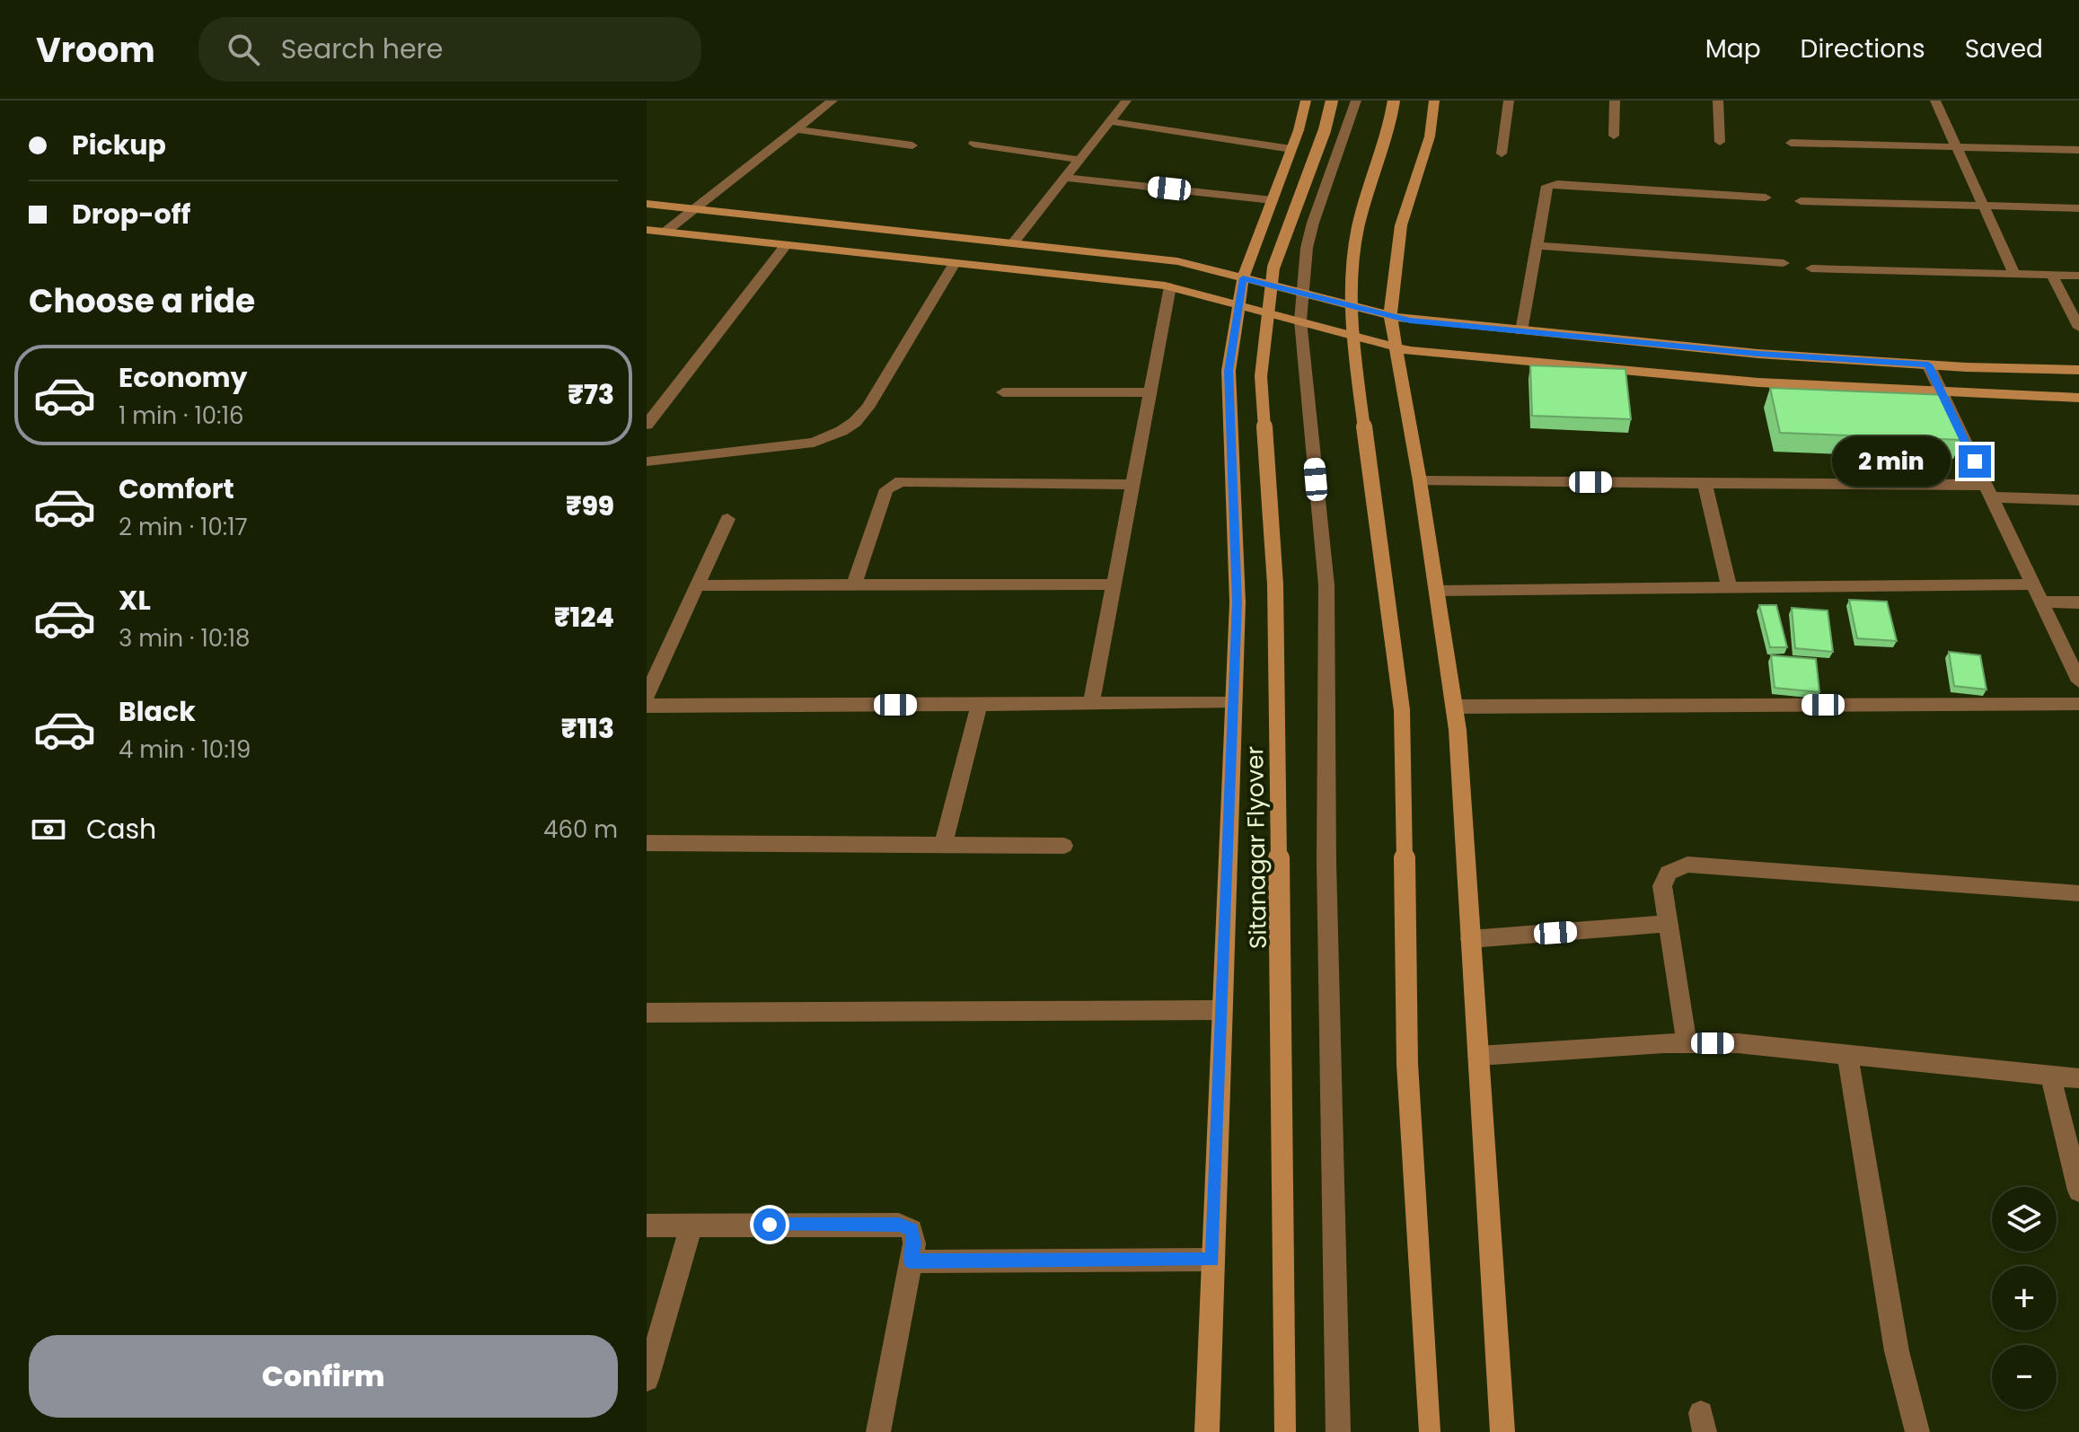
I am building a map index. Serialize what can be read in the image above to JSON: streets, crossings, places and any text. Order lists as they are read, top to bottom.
{
  "streets": {
    "street": ["Sitanagar Flyover"]
  },
  "page": {
    "header": "Vroom",
    "search": "Search here",
    "nav": ["Map", "Directions", "Saved"],
    "banner": ["Pickup", "Drop-off"],
    "heading": "Choose a ride",
    "list": [
      {
        "name": "Economy",
        "note": "1 min · 10:16",
        "value": "₹73"
      },
      {
        "name": "Comfort",
        "note": "2 min · 10:17",
        "value": "₹99"
      },
      {
        "name": "XL",
        "note": "3 min · 10:18",
        "value": "₹124"
      },
      {
        "name": "Black",
        "note": "4 min · 10:19",
        "value": "₹113"
      }
    ],
    "bubble": "2 min",
    "pay": ["Cash", "460 m"],
    "map_buttons": ["+", "−"],
    "buttons": "Confirm"
  }
}
